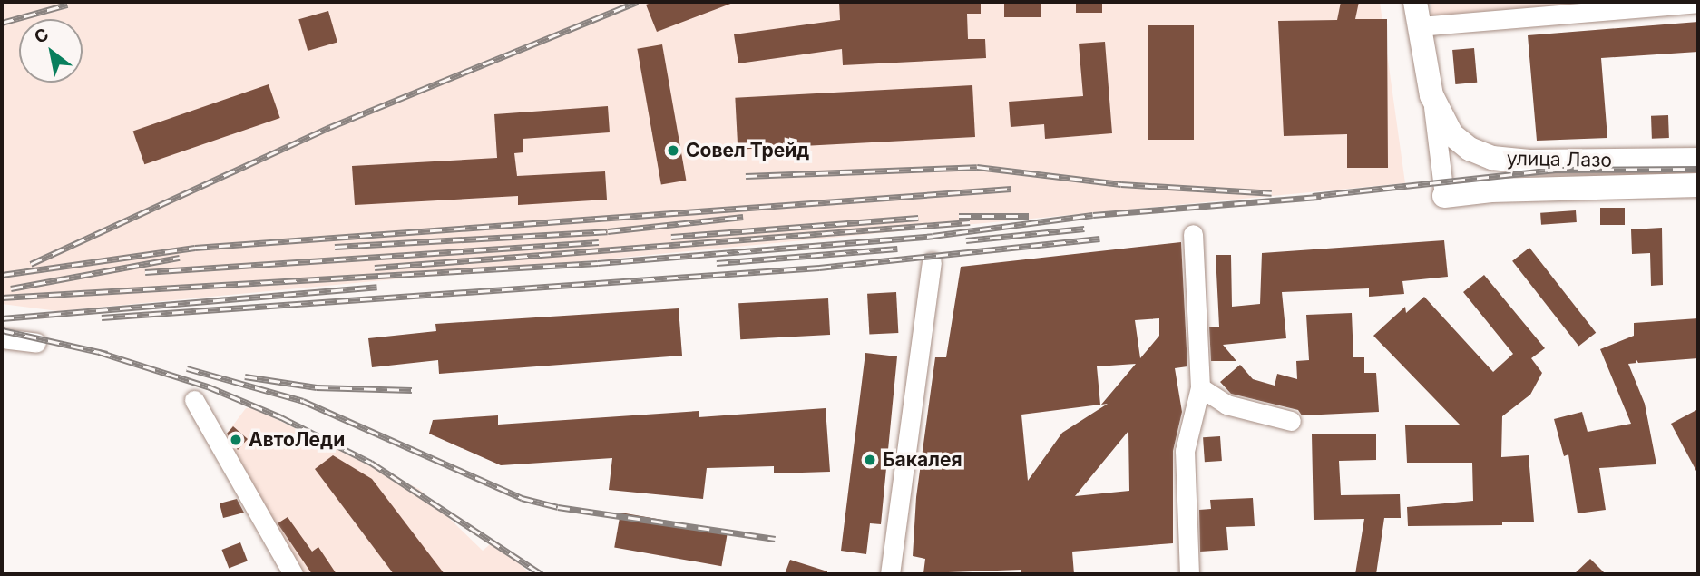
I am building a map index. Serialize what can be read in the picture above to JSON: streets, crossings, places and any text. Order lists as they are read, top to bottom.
{
  "streets": {
    "main road": ["улица Лазо"]
  },
  "places": ["Совел Трейд", "АвтоЛеди", "Бакалея"],
  "north": "top left"
}
